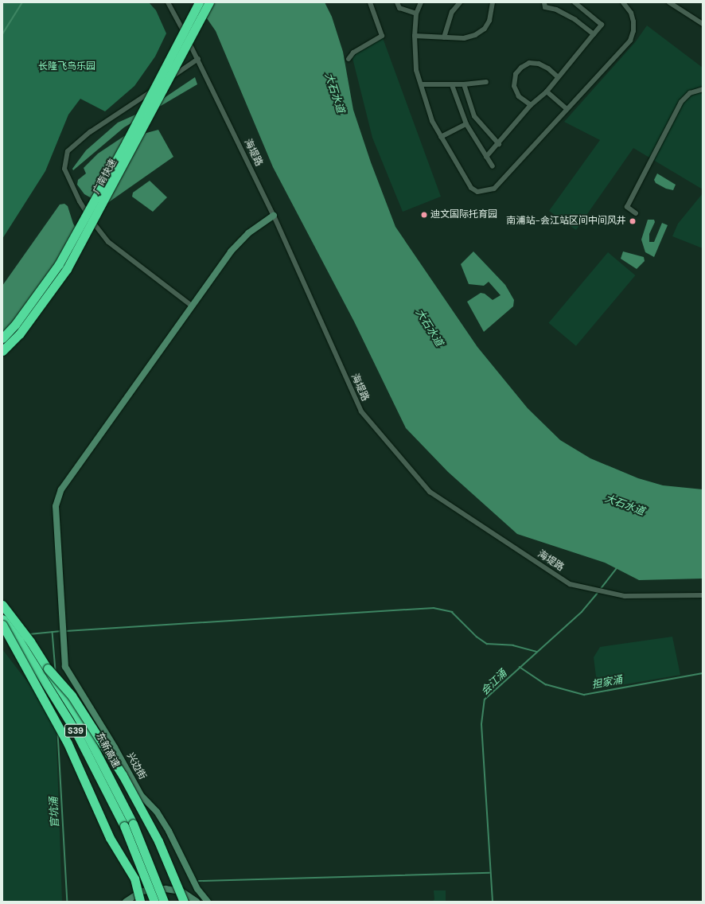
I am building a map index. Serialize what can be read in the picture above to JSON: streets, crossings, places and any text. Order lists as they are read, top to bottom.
{
  "streets": {
    "highway": ["广南快速", "S39", "东新高速"],
    "street": ["海堤路", "兴边街"]
  },
  "crossings": [
    ["海堤路", "兴边街"]
  ],
  "water": [
    "大石水道",
    "会江涌",
    "担家涌",
    "官坑涌"
  ],
  "parks": ["长隆飞鸟乐园"],
  "places": ["迪文国际托育园", "南浦站-会江站区间中间风井"]
}
